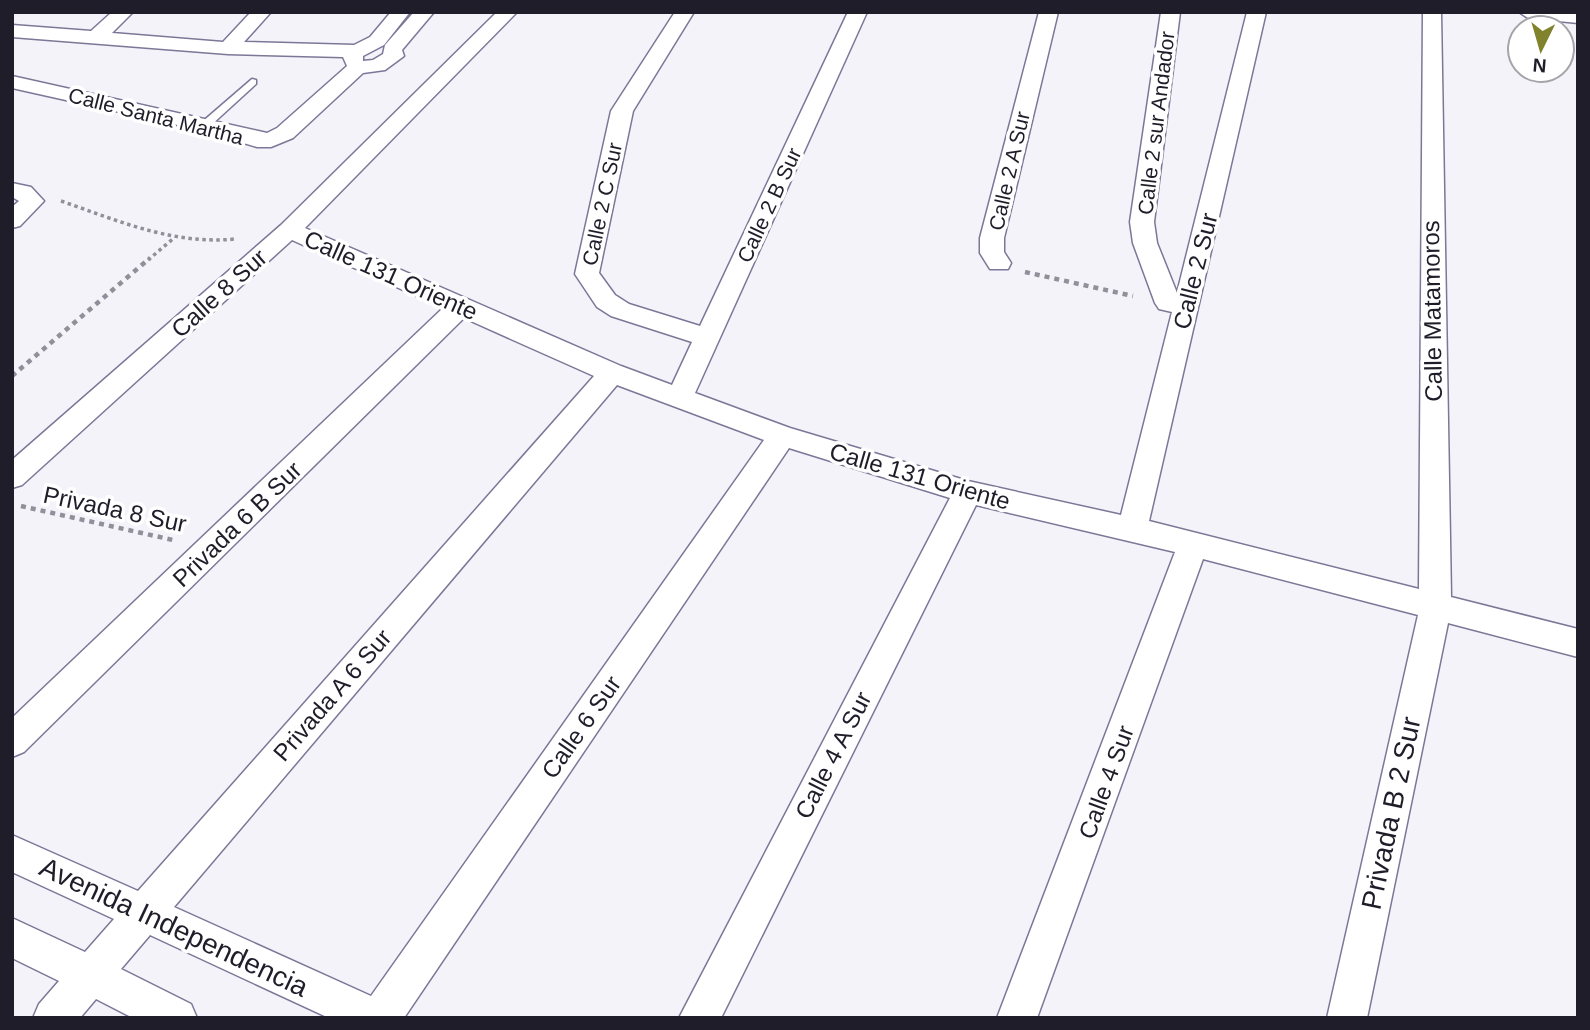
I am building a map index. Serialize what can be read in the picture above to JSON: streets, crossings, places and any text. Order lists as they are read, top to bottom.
{
  "streets": {
    "street": [
      "Calle Santa Martha",
      "Calle 2 sur Andador",
      "Calle 2 A Sur",
      "Calle 2 C Sur",
      "Calle 2 B Sur",
      "Calle 2 Sur",
      "Calle 131 Oriente",
      "Calle 8 Sur",
      "Calle Matamoros",
      "Privada 6 B Sur",
      "Privada A 6 Sur",
      "Calle 6 Sur",
      "Calle 4 A Sur",
      "Calle 4 Sur",
      "Privada B 2 Sur",
      "Avenida Independencia"
    ],
    "path": ["Privada 8 Sur"]
  },
  "crossings": [
    ["Calle 2 sur Andador", "Calle 2 A Sur"],
    ["Calle 2 sur Andador", "Calle 2 Sur"],
    ["Calle 2 A Sur", "Calle 2 Sur"],
    ["Calle 2 C Sur", "Calle 2 B Sur"],
    ["Calle 2 B Sur", "Calle 131 Oriente"],
    ["Calle 2 Sur", "Calle 131 Oriente"],
    ["Calle 131 Oriente", "Calle 8 Sur"],
    ["Calle 131 Oriente", "Calle Matamoros"],
    ["Calle 131 Oriente", "Privada 6 B Sur"],
    ["Calle 131 Oriente", "Privada A 6 Sur"],
    ["Calle 131 Oriente", "Calle 6 Sur"],
    ["Calle 131 Oriente", "Calle 4 A Sur"],
    ["Calle 131 Oriente", "Calle 4 Sur"],
    ["Calle 131 Oriente", "Privada B 2 Sur"],
    ["Calle Matamoros", "Privada B 2 Sur"],
    ["Privada 8 Sur", "Privada 6 B Sur"],
    ["Privada A 6 Sur", "Avenida Independencia"],
    ["Calle 6 Sur", "Avenida Independencia"]
  ],
  "north": "bottom"
}
